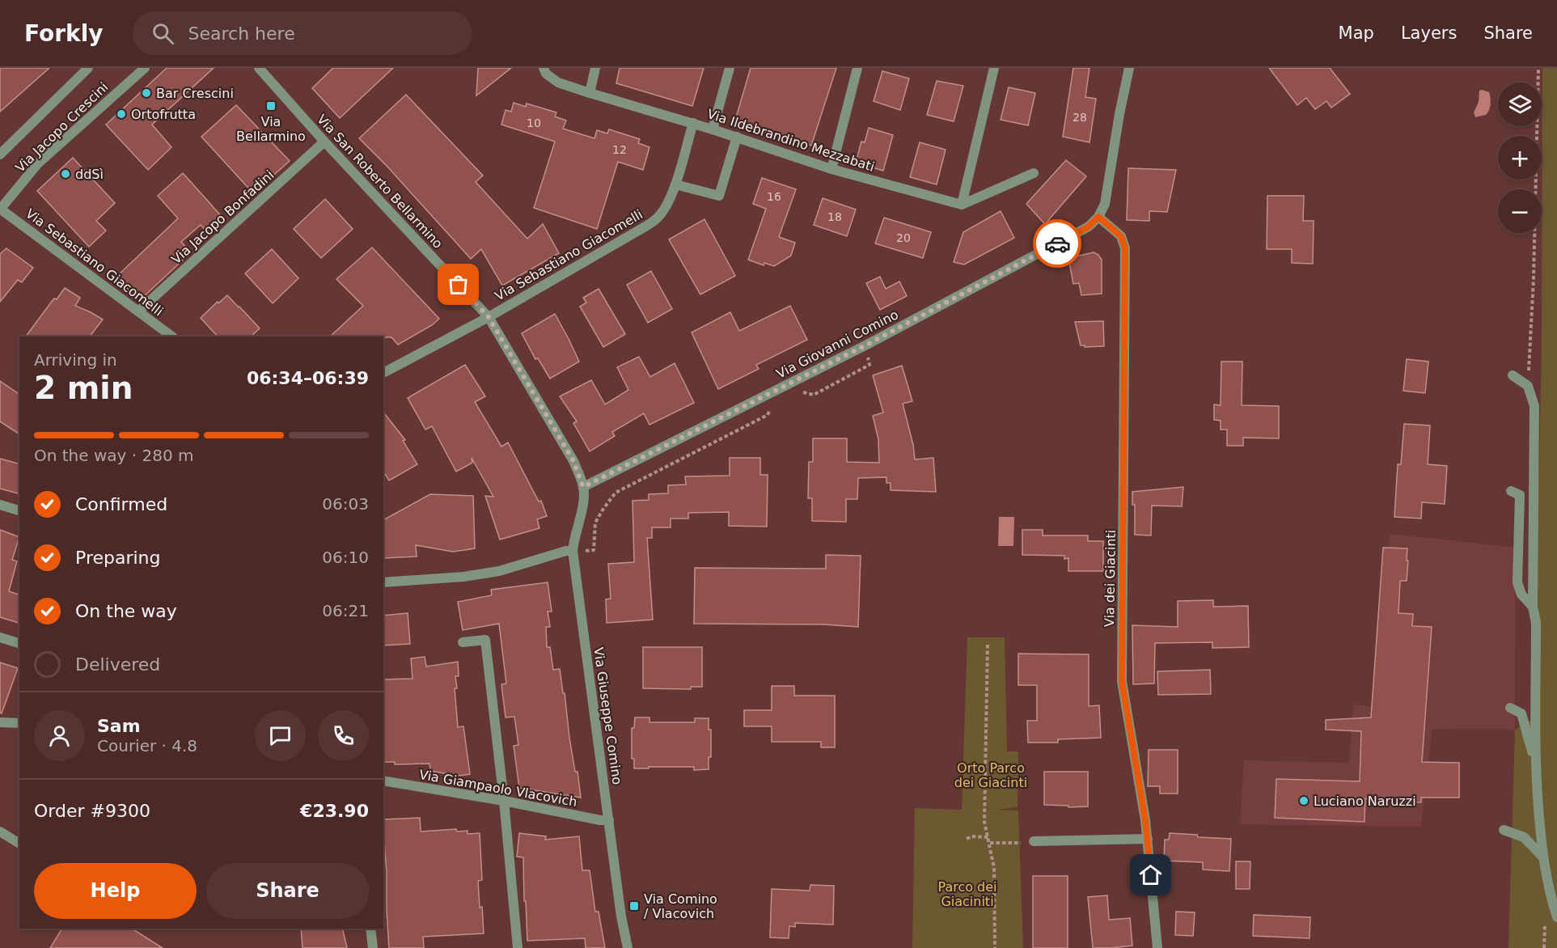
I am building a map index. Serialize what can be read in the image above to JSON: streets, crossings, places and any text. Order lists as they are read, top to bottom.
{
  "streets": {
    "street": [
      "Via Jacopo Crescini",
      "Via Ildebrandino Mezzabati",
      "Via San Roberto Bellarmino",
      "Via Jacopo Bonfadini",
      "Via Sebastiano Giacomelli",
      "Via Giovanni Comino",
      "Via dei Giacinti",
      "Via Giuseppe Comino",
      "Via Giampaolo Vlacovich"
    ]
  },
  "crossings": [
    ["Via Jacopo Crescini", "Via Sebastiano Giacomelli"],
    ["Via Ildebrandino Mezzabati", "Via Sebastiano Giacomelli"],
    ["Via San Roberto Bellarmino", "Via Jacopo Bonfadini"],
    ["Via San Roberto Bellarmino", "Via Sebastiano Giacomelli"],
    ["Via San Roberto Bellarmino", "Via Giovanni Comino"],
    ["Via San Roberto Bellarmino", "Via Giuseppe Comino"],
    ["Via Jacopo Bonfadini", "Via Sebastiano Giacomelli"],
    ["Via Giovanni Comino", "Via dei Giacinti"],
    ["Via Giovanni Comino", "Via Giuseppe Comino"],
    ["Via Giuseppe Comino", "Via Giampaolo Vlacovich"]
  ],
  "parks": ["Orto Parco dei Giacinti", "Parco dei Giaciniti"],
  "places": {
    "other": [
      "Bar Crescini",
      "Ortofrutta",
      "ddSì",
      "Luciano Naruzzi"
    ],
    "transit": ["Via Bellarmino", "Via Comino / Vlacovich"]
  },
  "house_numbers": [
    "28",
    "10",
    "12",
    "16",
    "18",
    "20"
  ],
  "page": {
    "header": "Forkly",
    "search": "Search here",
    "nav": ["Map", "Layers", "Share"],
    "map_buttons": ["+", "−"],
    "heading": ["2 min", "Arriving in", "06:34–06:39"],
    "panel": [
      "Sam",
      "Courier · 4.8",
      "Order #9300",
      "€23.90"
    ],
    "bar": "On the way · 280 m",
    "list": [
      ["Confirmed", "06:03"],
      ["Preparing", "06:10"],
      ["On the way", "06:21"],
      "Delivered"
    ],
    "buttons": ["Help", "Share"]
  }
}
